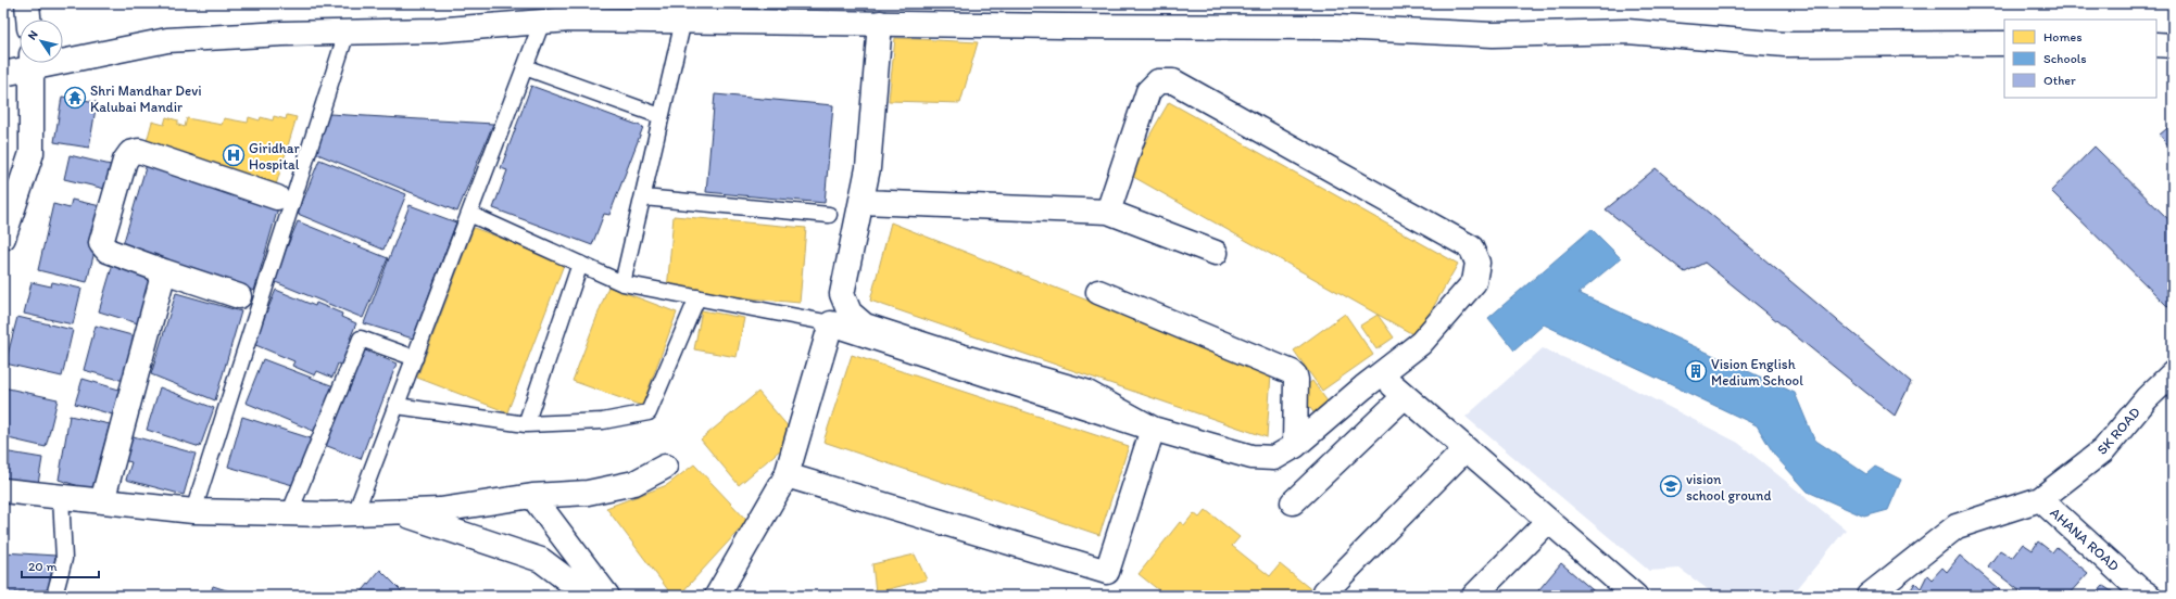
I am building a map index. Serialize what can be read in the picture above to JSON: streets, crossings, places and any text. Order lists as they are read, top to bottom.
{
  "streets": {
    "street": ["SK ROAD", "AHANA ROAD"]
  },
  "crossings": [
    ["SK ROAD", "AHANA ROAD"]
  ],
  "places": {
    "temple": ["Shri Mandhar Devi Kalubai Mandir"],
    "hospital": ["Giridhar Hospital"],
    "building": ["Vision English Medium School"],
    "school or university": ["vision school ground"]
  },
  "legend": ["Homes", "Schools", "Other"],
  "scale_bar": "20 m",
  "north": "top left"
}
